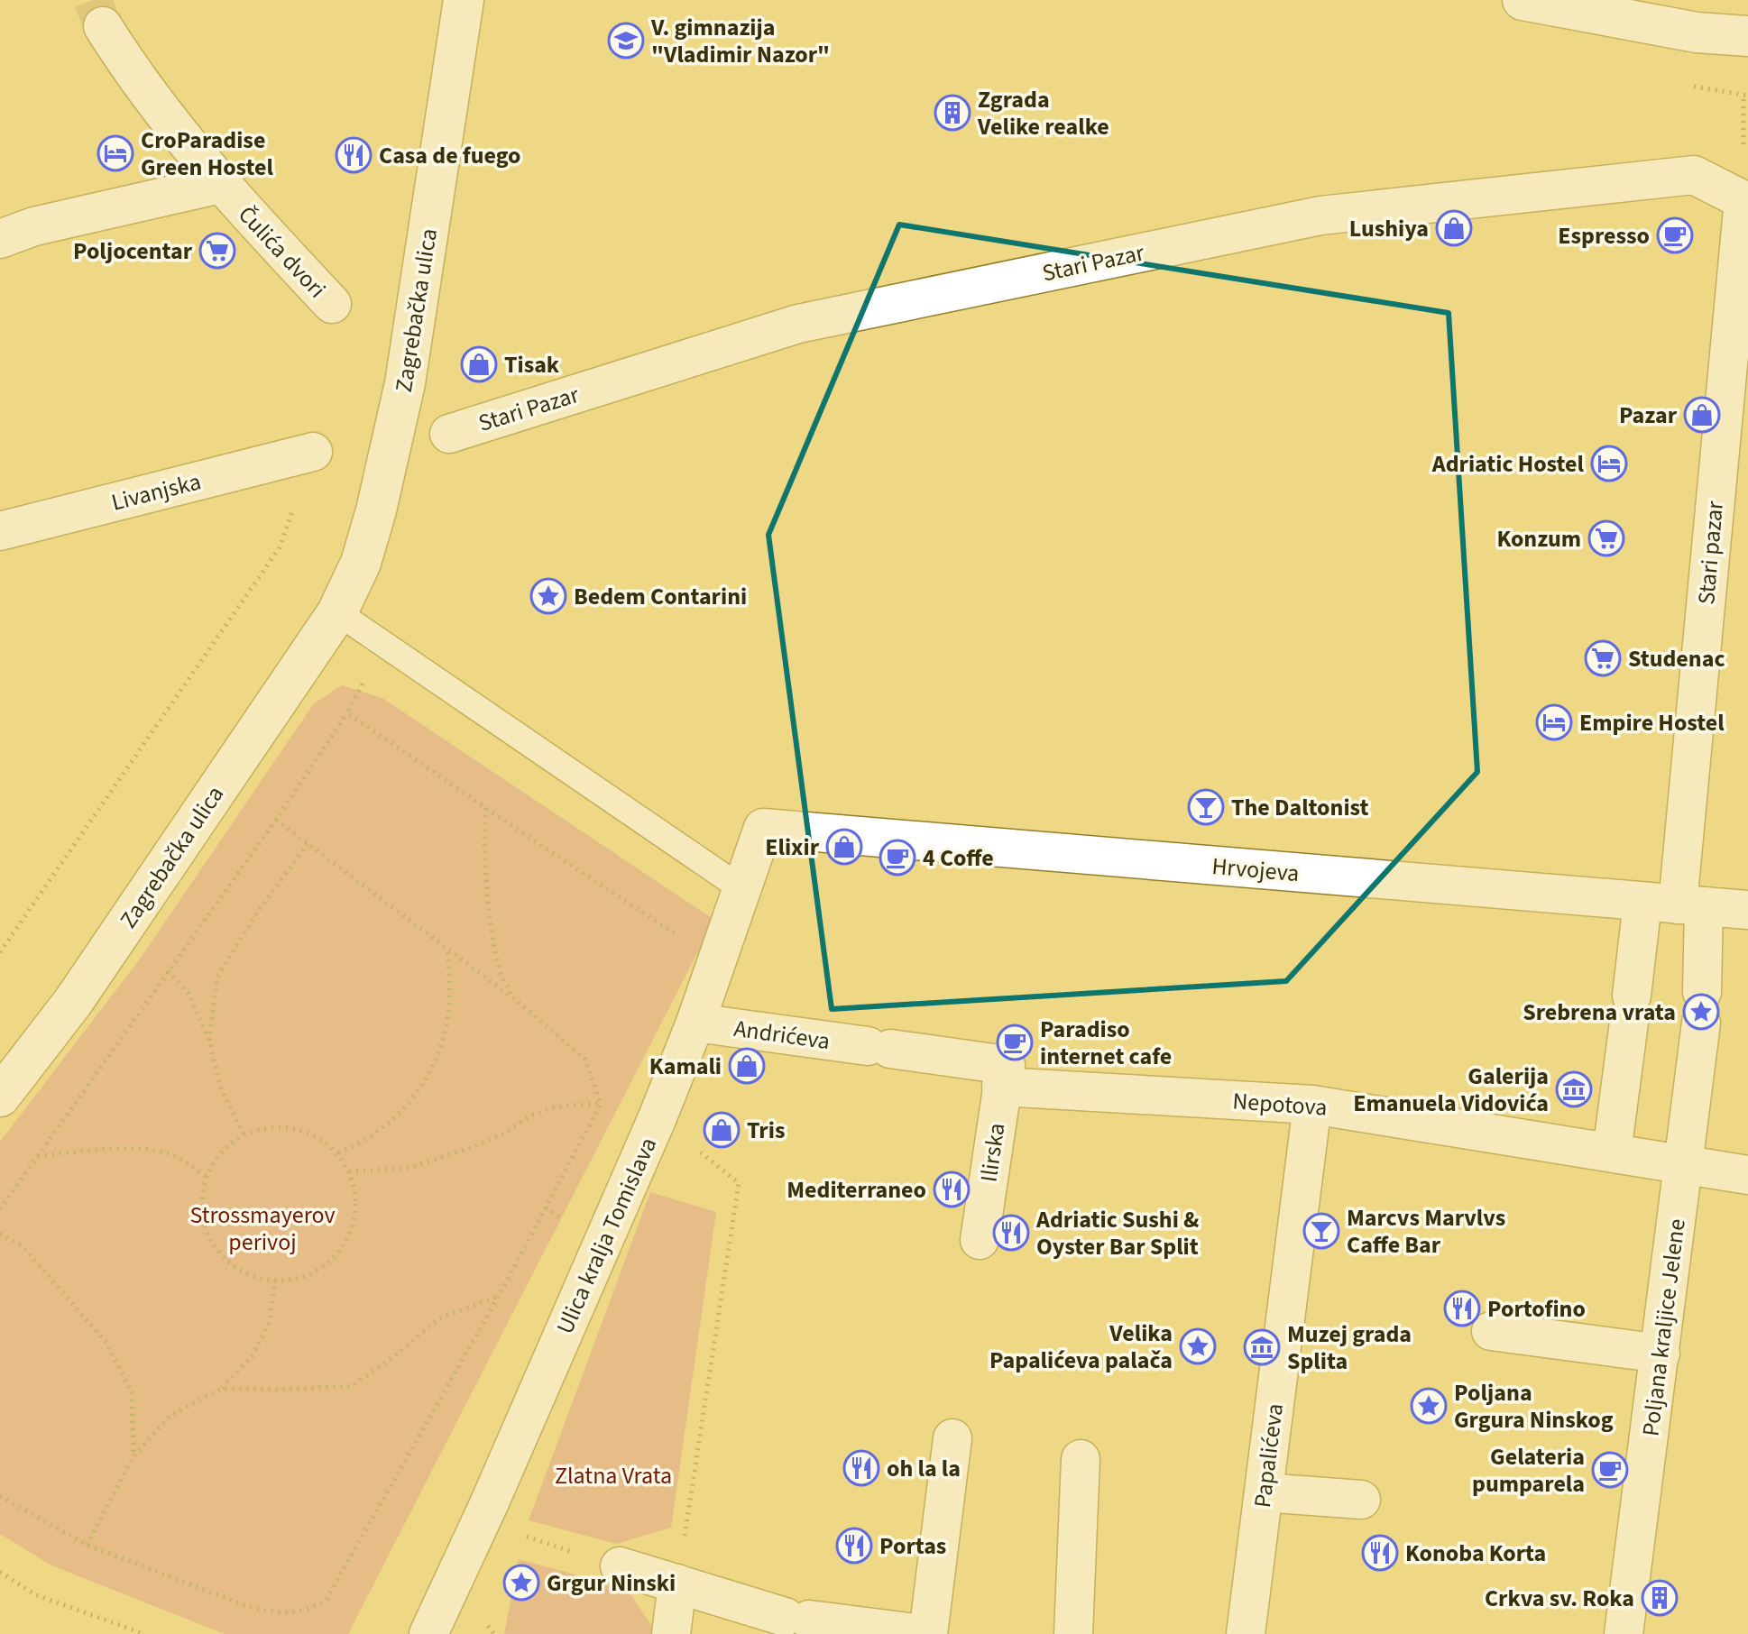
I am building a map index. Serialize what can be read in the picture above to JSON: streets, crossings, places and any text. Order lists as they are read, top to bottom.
{
  "streets": {
    "street": [
      "Čulića dvori",
      "Stari Pazar",
      "Zagrebačka ulica",
      "Livanjska",
      "Stari pazar",
      "Hrvojeva",
      "Andrićeva",
      "Nepotova",
      "Ilirska",
      "Ulica kralja Tomislava",
      "Poljana kraljice Jelene",
      "Papalićeva"
    ]
  },
  "crossings": [
    ["Stari Pazar", "Stari pazar"],
    ["Stari pazar", "Hrvojeva"],
    ["Stari pazar", "Poljana kraljice Jelene"],
    ["Hrvojeva", "Ulica kralja Tomislava"],
    ["Hrvojeva", "Poljana kraljice Jelene"],
    ["Andrićeva", "Nepotova"],
    ["Andrićeva", "Ilirska"],
    ["Andrićeva", "Ulica kralja Tomislava"],
    ["Nepotova", "Ilirska"],
    ["Nepotova", "Poljana kraljice Jelene"],
    ["Nepotova", "Papalićeva"]
  ],
  "parks": ["Strossmayerov perivoj", "Zlatna Vrata"],
  "places": {
    "school or university": ["V. gimnazija \"Vladimir Nazor\""],
    "building": ["Zgrada Velike realke", "Crkva sv. Roka"],
    "hotel": ["CroParadise Green Hostel", "Adriatic Hostel", "Empire Hostel"],
    "restaurant": [
      "Casa de fuego",
      "Mediterraneo",
      "Adriatic Sushi & Oyster Bar Split",
      "Portofino",
      "oh la la",
      "Portas",
      "Konoba Korta"
    ],
    "shop": [
      "Lushiya",
      "Tisak",
      "Pazar",
      "Elixir",
      "Kamali",
      "Tris"
    ],
    "cafe": [
      "Espresso",
      "4 Coffe",
      "Paradiso internet cafe",
      "Gelateria pumparela"
    ],
    "supermarket": ["Poljocentar", "Konzum", "Studenac"],
    "place": [
      "Bedem Contarini",
      "Srebrena vrata",
      "Velika Papalićeva palača",
      "Poljana Grgura Ninskog",
      "Grgur Ninski"
    ],
    "bar": ["The Daltonist", "Marcvs Marvlvs Caffe Bar"],
    "museum": ["Galerija Emanuela Vidovića", "Muzej grada Splita"]
  }
}
